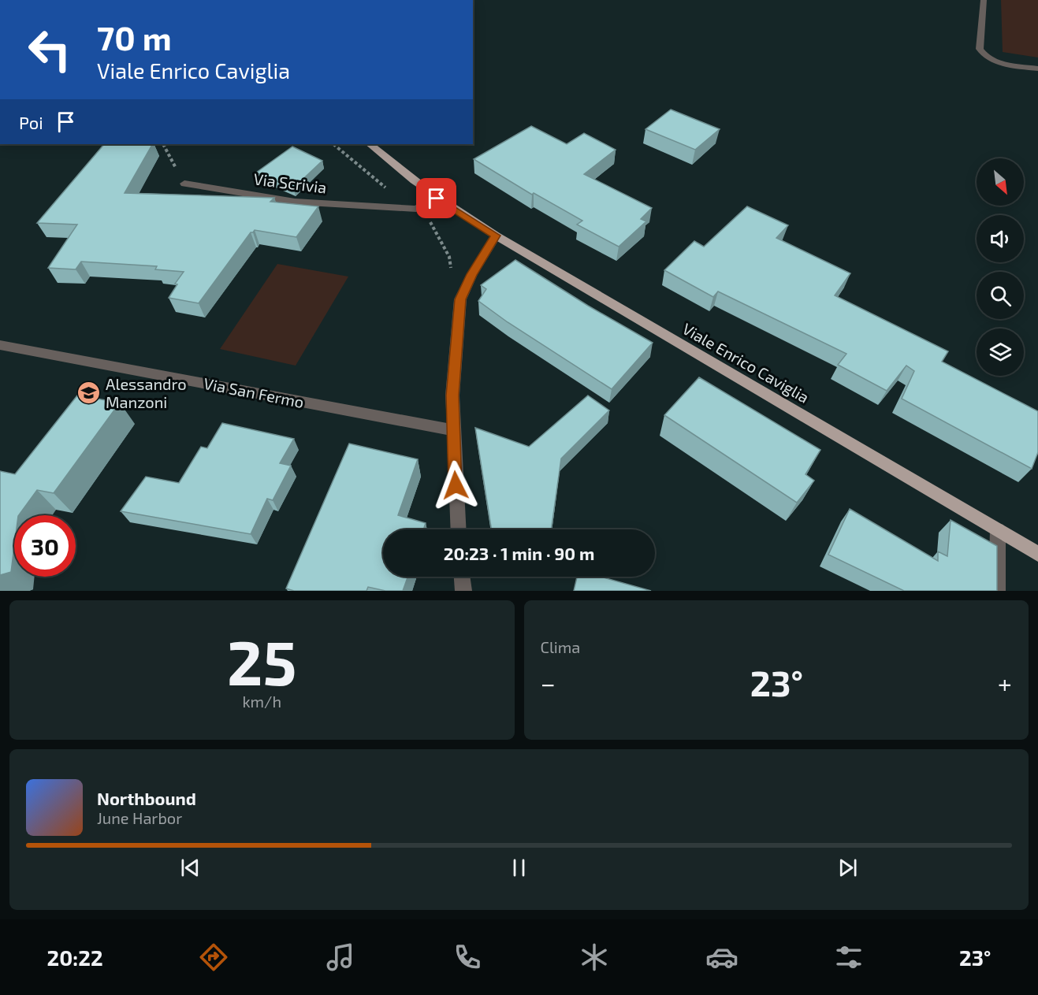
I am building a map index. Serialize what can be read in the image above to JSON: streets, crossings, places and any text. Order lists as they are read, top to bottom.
{
  "streets": {
    "main road": ["Viale Enrico Caviglia"],
    "street": ["Via Scrivia", "Via San Fermo"]
  },
  "crossings": [
    ["Via Scrivia", "Viale Enrico Caviglia"]
  ],
  "places": {
    "school or university": ["Alessandro Manzoni"]
  },
  "north": "bottom right",
  "page": {
    "turn": ["70 m", "Viale Enrico Caviglia"],
    "then": "Poi",
    "limit": "30",
    "trip": "20:23 · 1 min · 90 m",
    "tile": [
      ["25", "km/h"],
      "Clima"
    ],
    "heat": ["−", "23°", "+"],
    "song": ["Northbound", "June Harbor"],
    "tabs": ["20:22", "23°"]
  }
}
